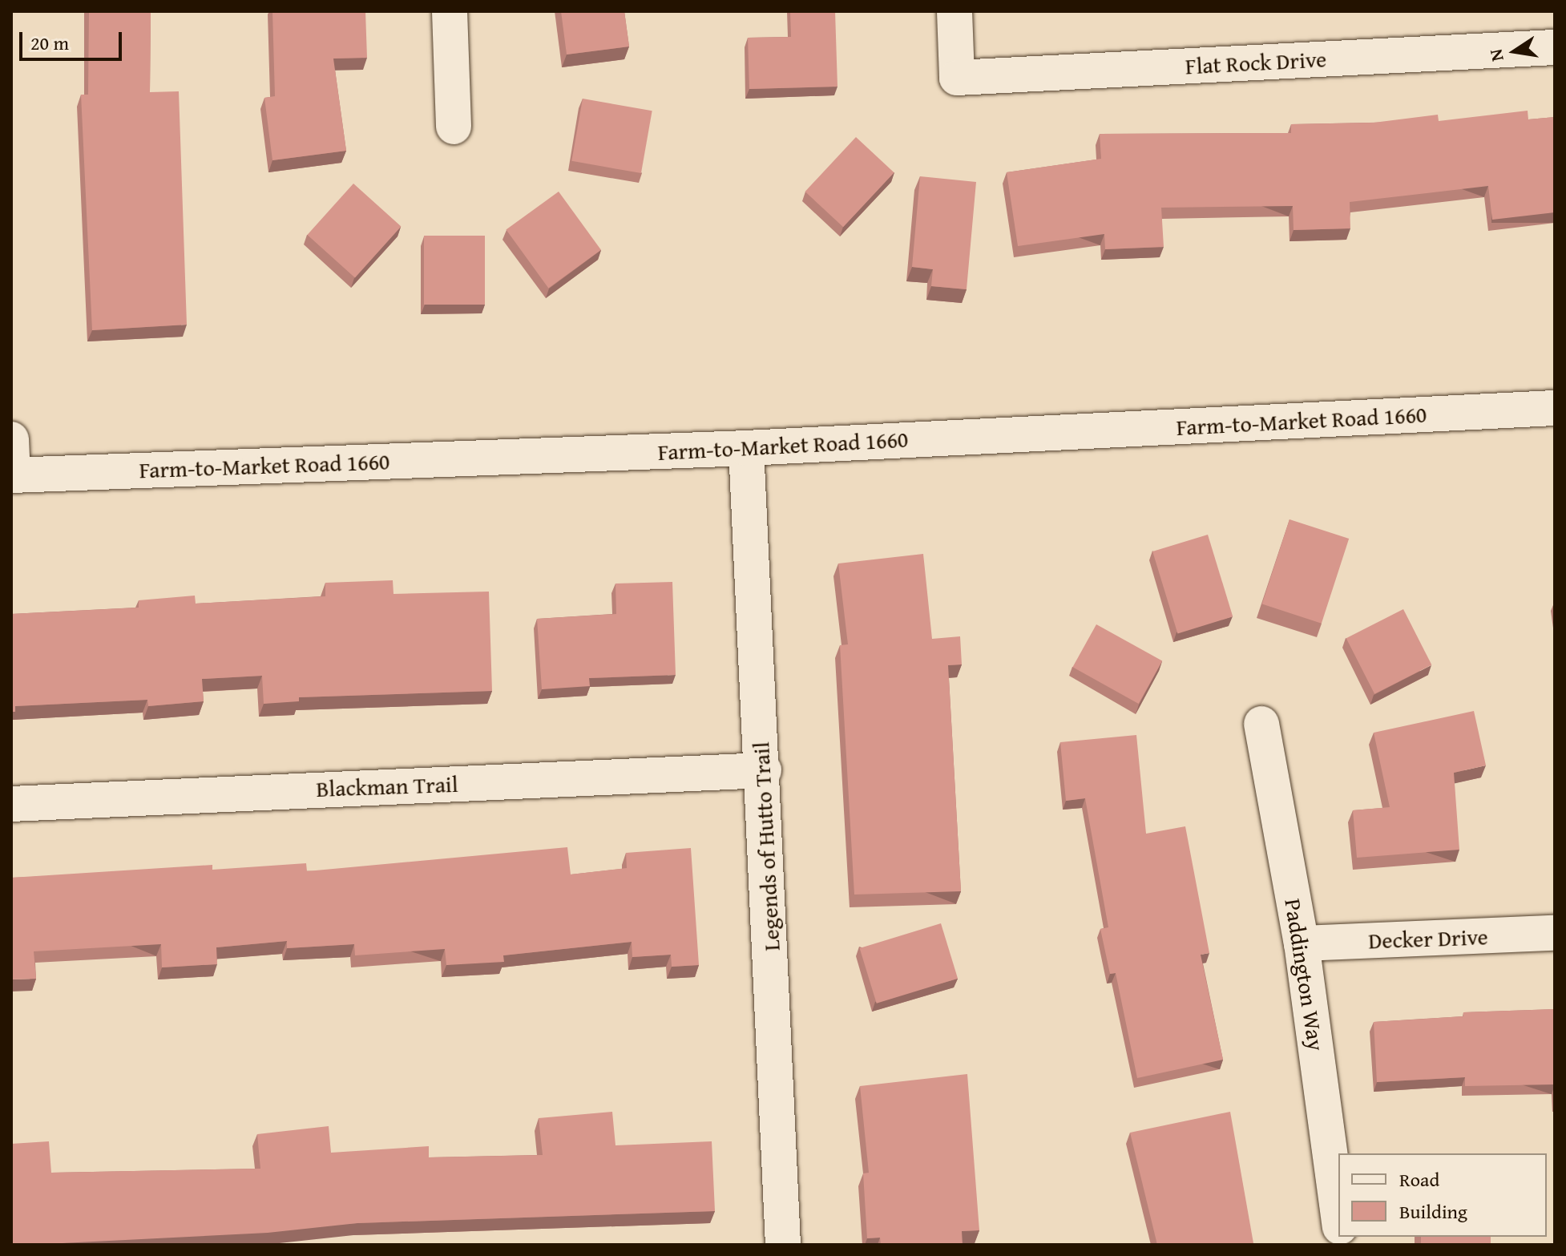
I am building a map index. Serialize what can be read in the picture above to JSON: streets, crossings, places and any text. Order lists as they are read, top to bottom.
{
  "streets": {
    "street": [
      "Flat Rock Drive",
      "Farm-to-Market Road 1660",
      "Blackman Trail",
      "Legends of Hutto Trail",
      "Decker Drive",
      "Paddington Way"
    ]
  },
  "crossings": [
    ["Farm-to-Market Road 1660", "Legends of Hutto Trail"],
    ["Blackman Trail", "Legends of Hutto Trail"],
    ["Decker Drive", "Paddington Way"]
  ],
  "legend": ["Road", "Building"],
  "scale_bar": "20 m",
  "north": "left"
}
